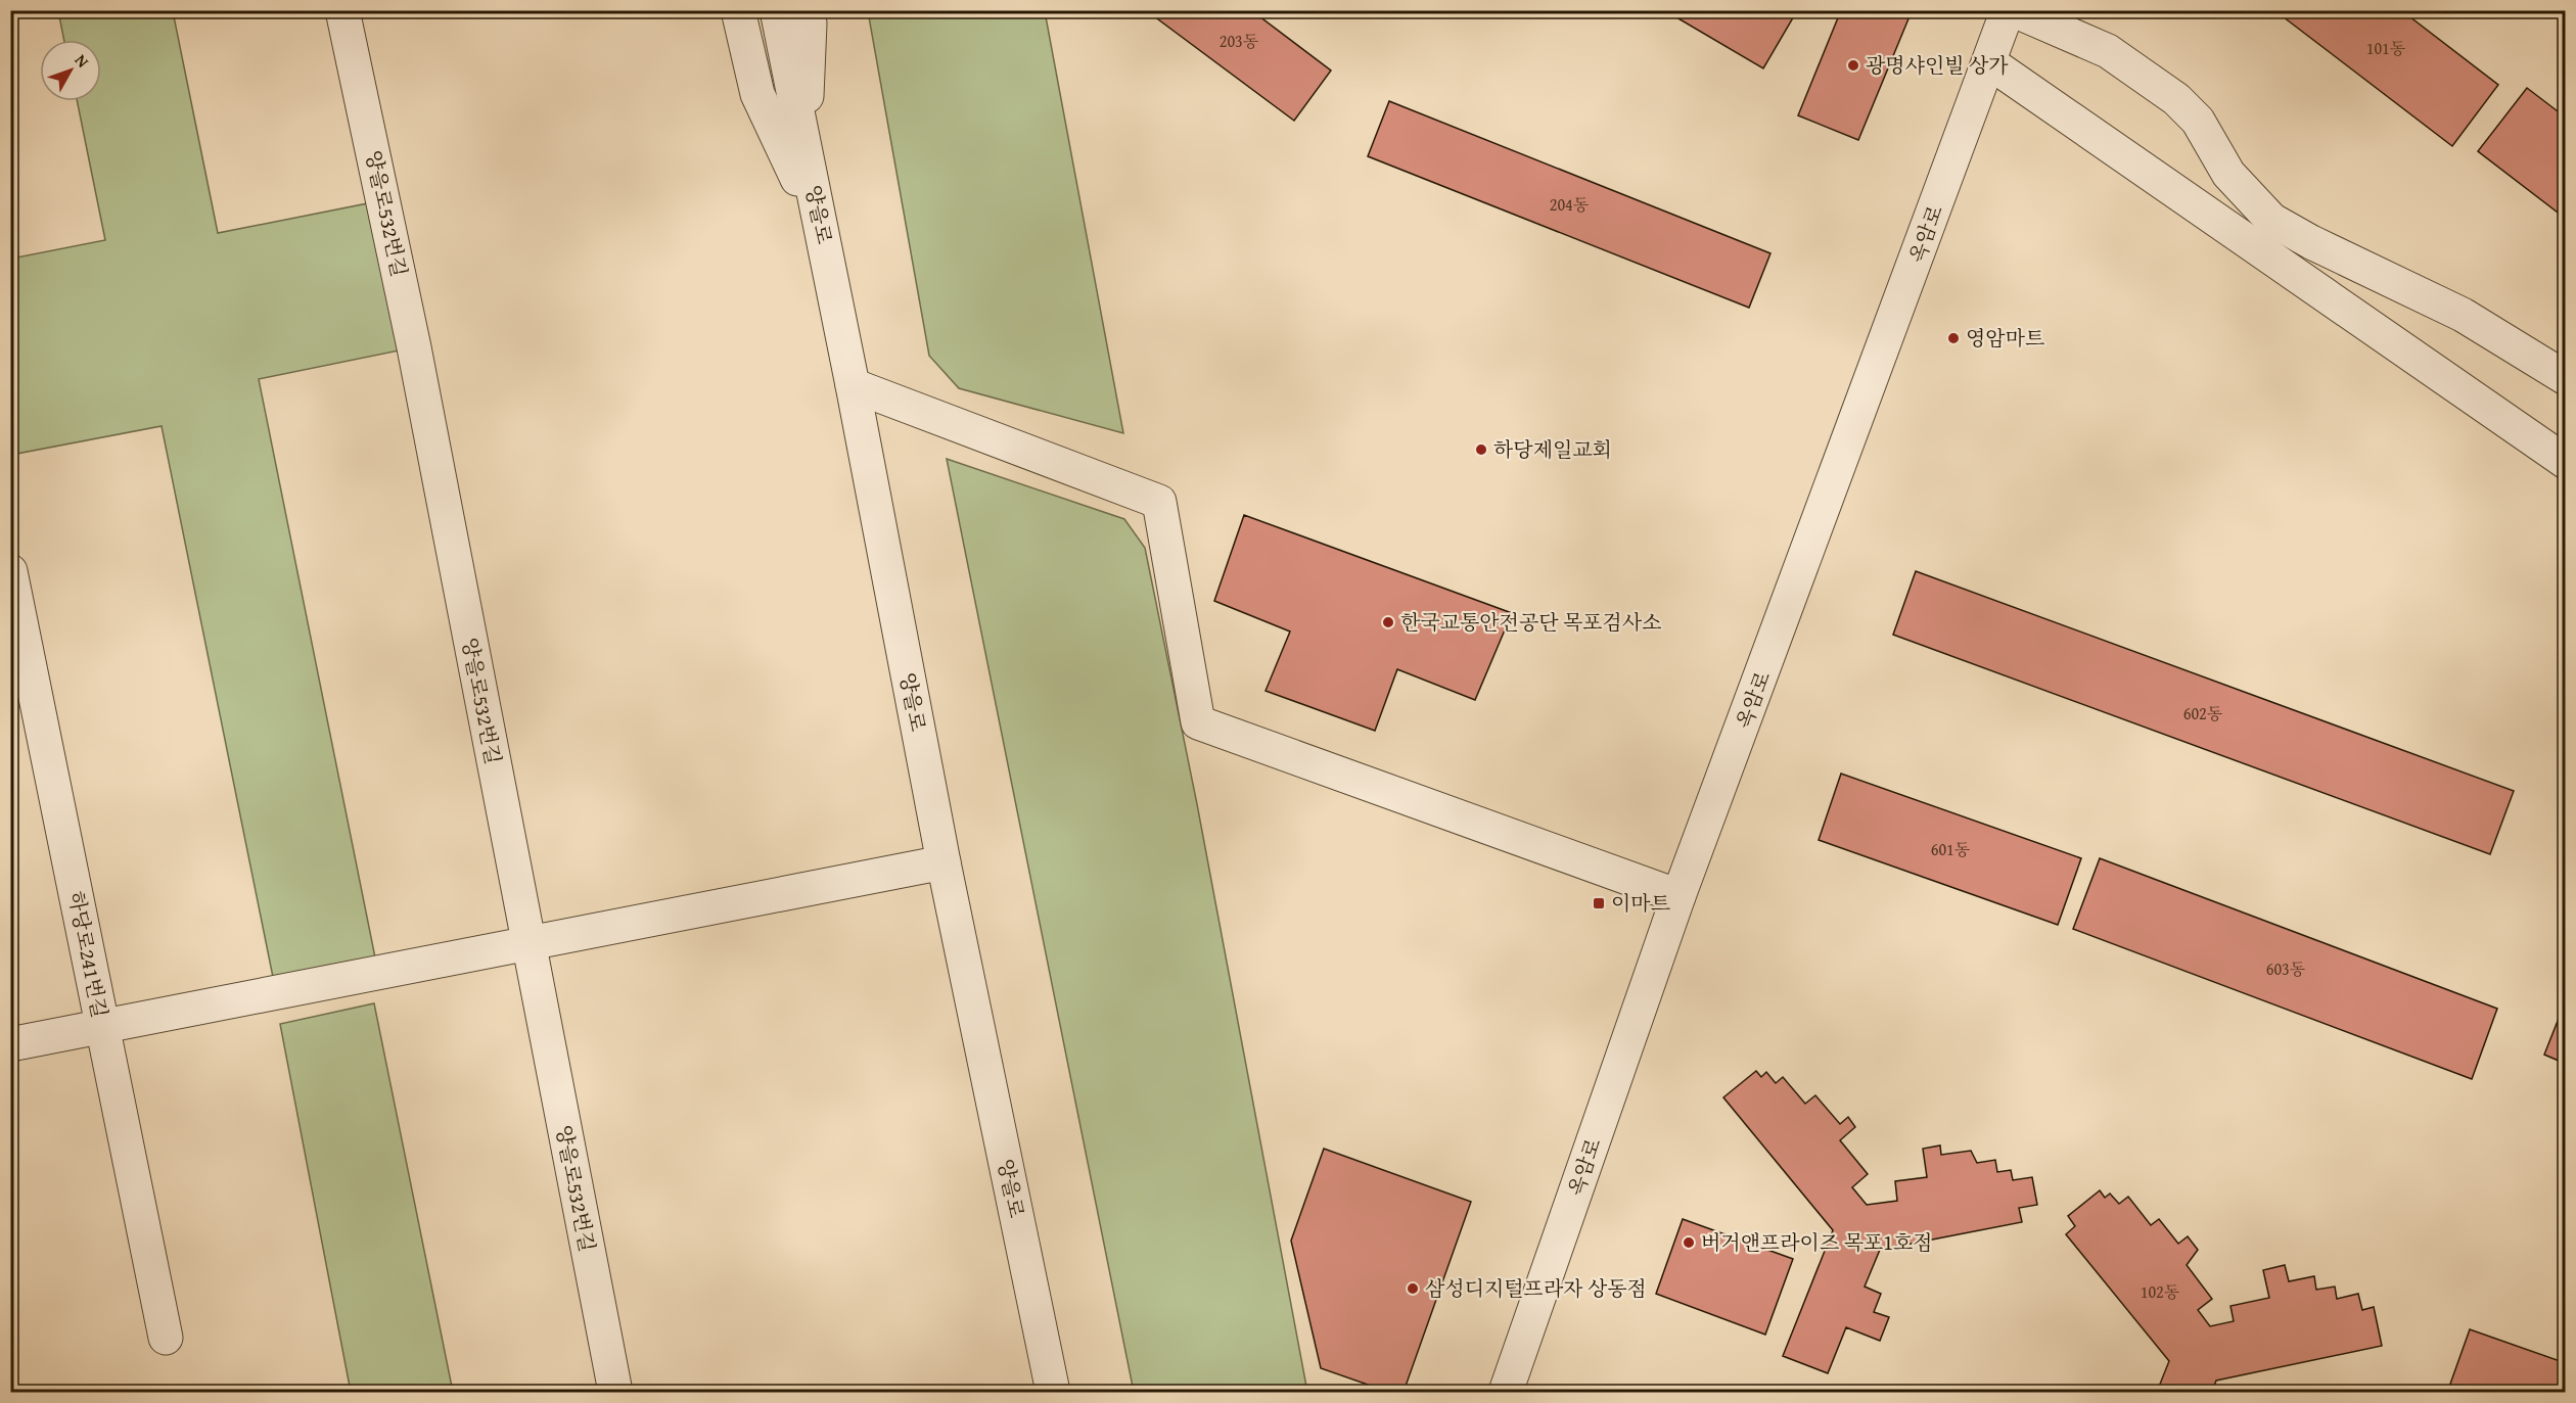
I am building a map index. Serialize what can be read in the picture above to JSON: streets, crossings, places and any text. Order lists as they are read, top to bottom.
{
  "streets": {
    "street": [
      "양을로532번길",
      "양을로",
      "옥암로",
      "하당로241번길"
    ]
  },
  "places": {
    "other": [
      "광명샤인빌 상가",
      "영암마트",
      "하당제일교회",
      "한국교통안전공단 목포검사소",
      "버거앤프라이즈 목포1호점",
      "삼성디지털프라자 상동점"
    ],
    "transit": ["이마트"]
  },
  "house_numbers": [
    "203동",
    "101동",
    "204동",
    "602동",
    "601동",
    "603동",
    "102동"
  ],
  "north": "top right"
}
